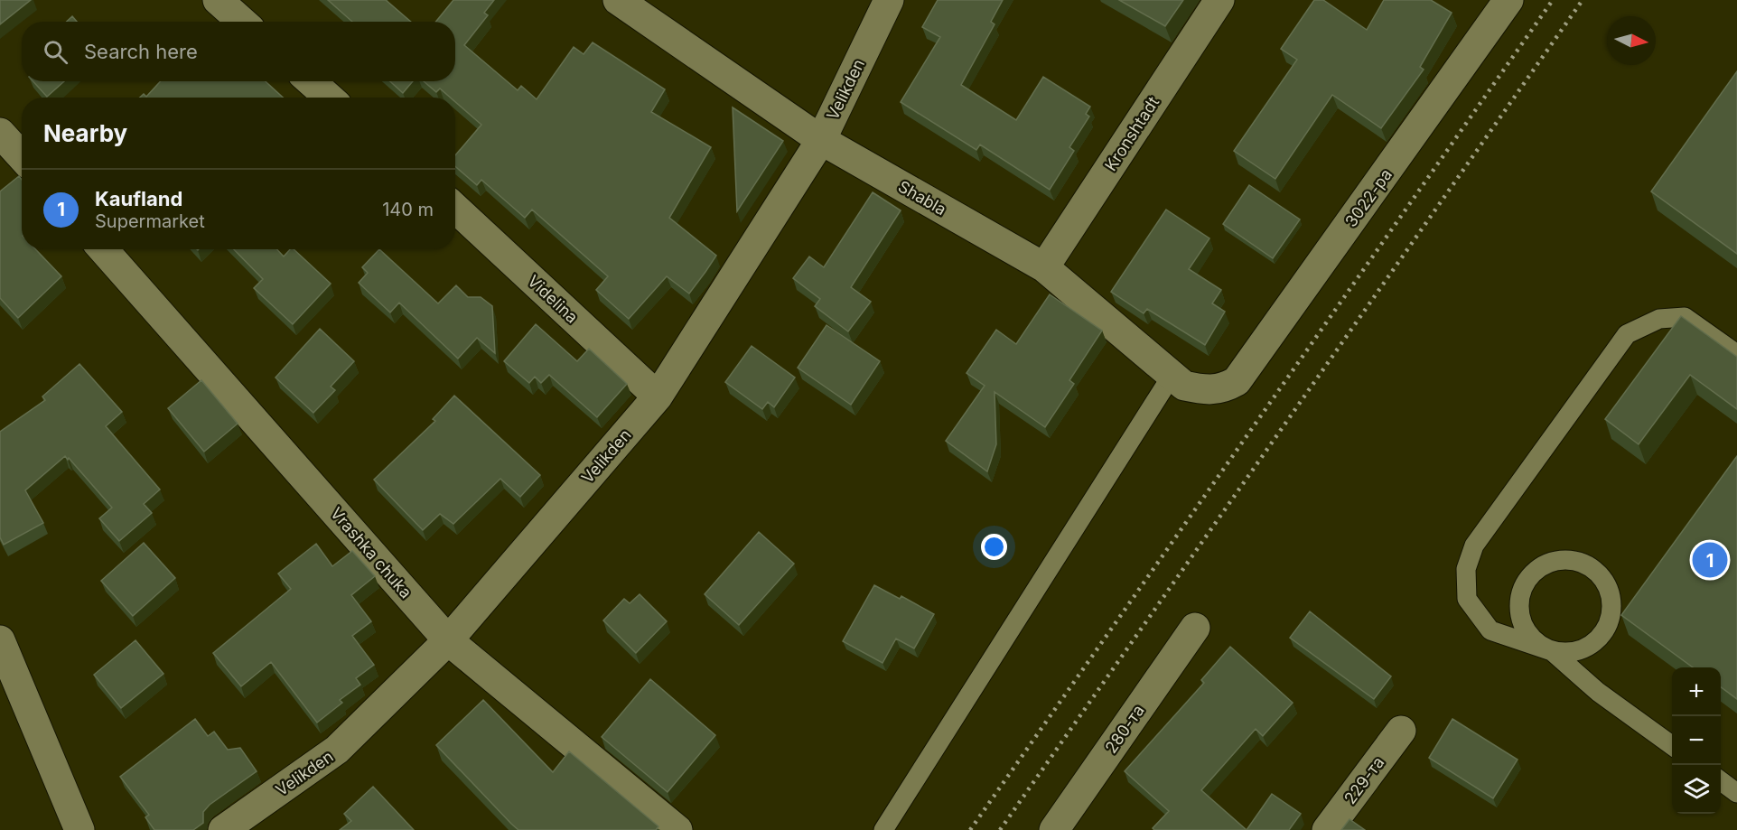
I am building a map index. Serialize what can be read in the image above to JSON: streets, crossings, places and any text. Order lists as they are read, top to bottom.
{
  "streets": {
    "street": [
      "Velikden",
      "Kronshtadt",
      "Shabla",
      "3022-ра",
      "Videlina",
      "Vrashka chuka",
      "280-та",
      "229-та"
    ]
  },
  "crossings": [
    ["Velikden", "Shabla"],
    ["Velikden", "Videlina"],
    ["Velikden", "Vrashka chuka"],
    ["Kronshtadt", "Shabla"],
    ["Shabla", "3022-ра"]
  ],
  "north": "right",
  "page": {
    "search": "Search here",
    "heading": "Nearby",
    "list": [
      {
        "mark": "1",
        "name": "Kaufland",
        "note": "Supermarket",
        "value": "140 m"
      }
    ],
    "pins": "1",
    "map_buttons": ["+", "−"]
  }
}
